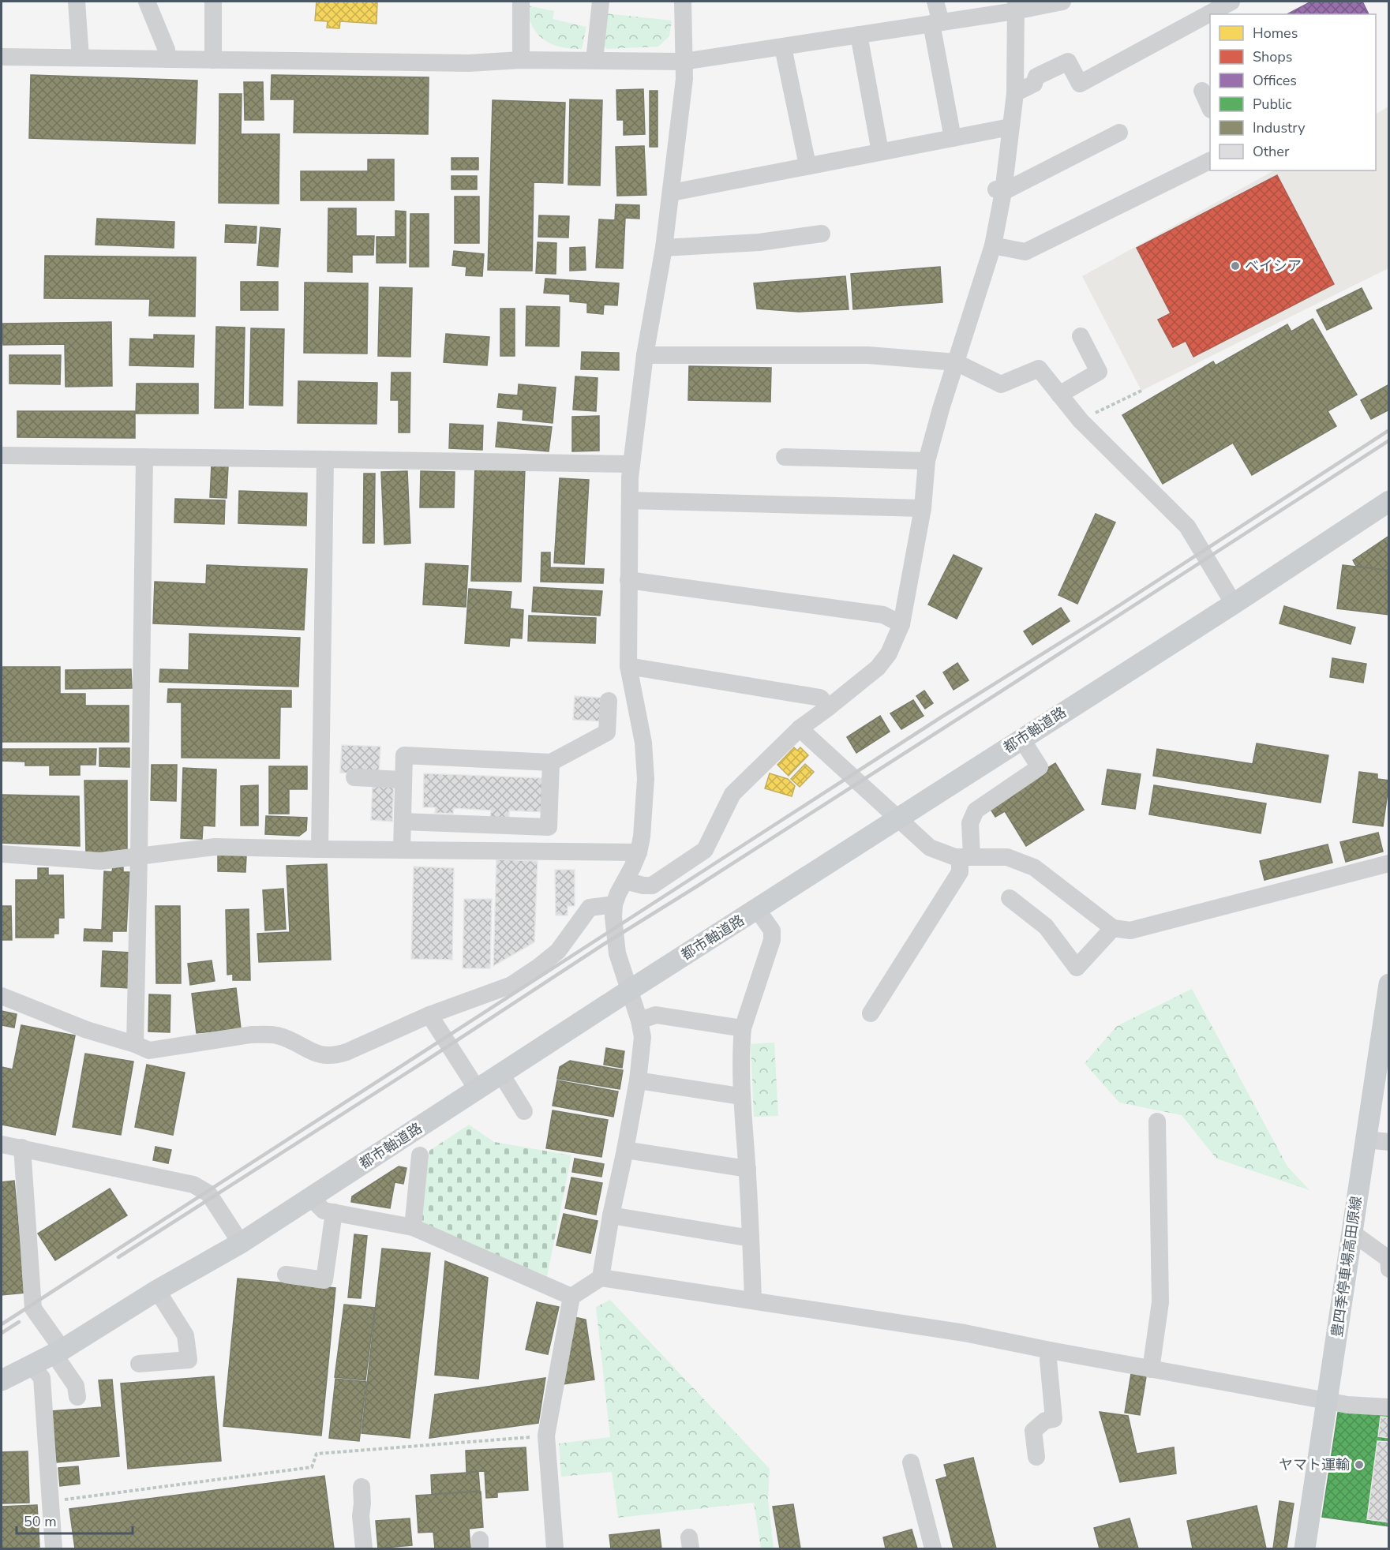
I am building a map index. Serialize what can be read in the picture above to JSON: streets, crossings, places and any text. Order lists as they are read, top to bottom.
{
  "streets": {
    "main road": ["都市軸道路", "豊四季停車場高田原線"]
  },
  "places": ["ベイシア", "ヤマト運輸"],
  "legend": [
    "Homes",
    "Shops",
    "Offices",
    "Public",
    "Industry",
    "Other"
  ],
  "scale_bar": "50 m"
}
